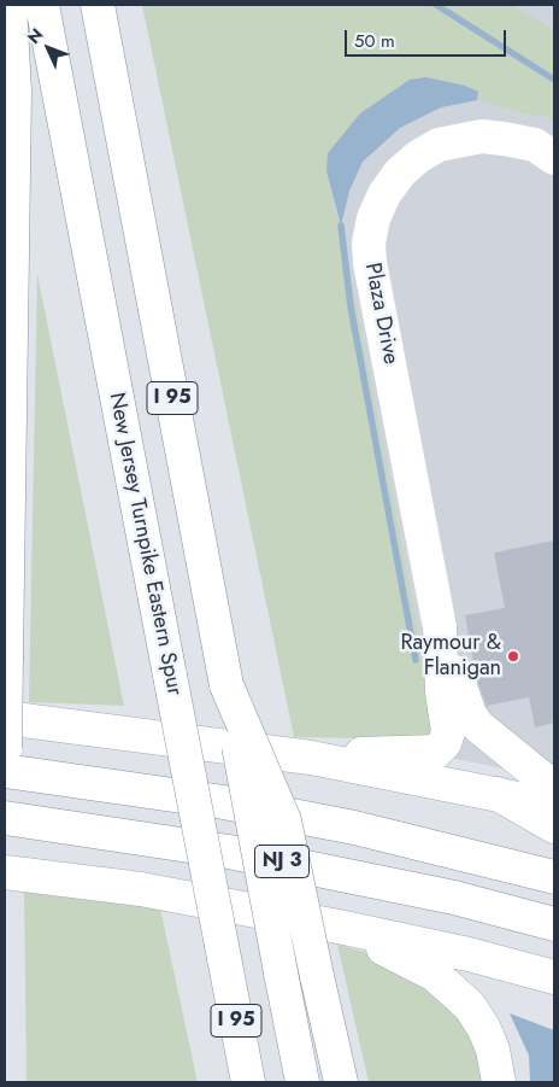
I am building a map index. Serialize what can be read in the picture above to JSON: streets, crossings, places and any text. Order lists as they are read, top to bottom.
{
  "streets": {
    "main road": [
      "Plaza Drive",
      "I 95",
      "New Jersey Turnpike Eastern Spur",
      "NJ 3"
    ]
  },
  "places": ["Raymour & Flanigan"],
  "scale_bar": "50 m",
  "north": "top left"
}
